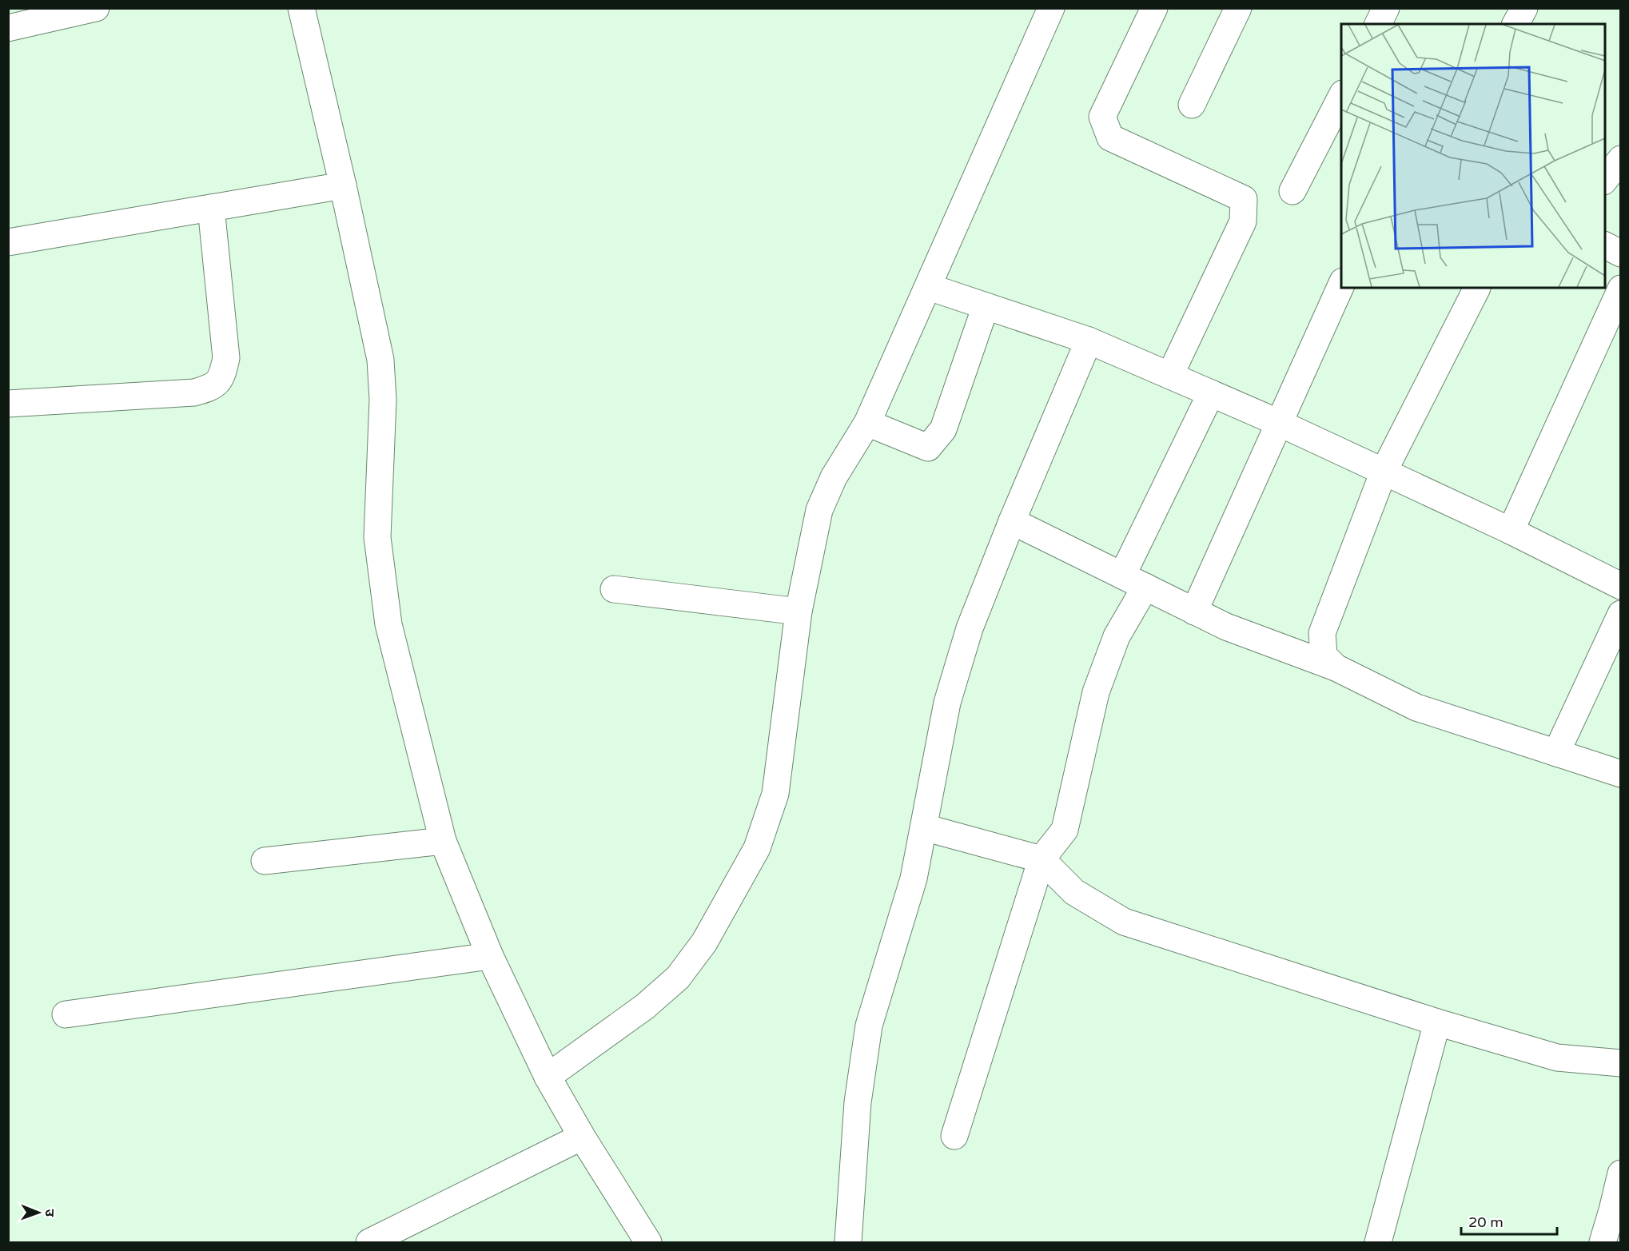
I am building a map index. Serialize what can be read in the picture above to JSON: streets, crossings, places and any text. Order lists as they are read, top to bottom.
{
  "scale_bar": "20 m",
  "north": "right"
}
